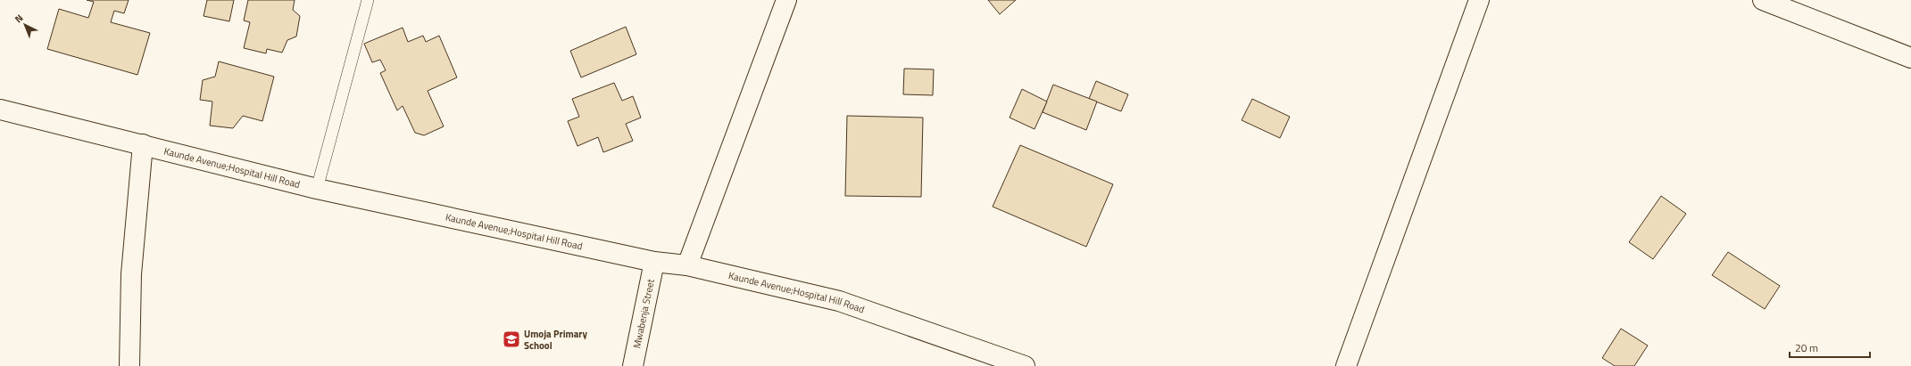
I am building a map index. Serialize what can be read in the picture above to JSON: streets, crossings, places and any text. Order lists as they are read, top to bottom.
{
  "streets": {
    "street": ["Kaunde Avenue;Hospital Hill Road", "Mwabenja Street"]
  },
  "crossings": [
    ["Kaunde Avenue;Hospital Hill Road", "Mwabenja Street"]
  ],
  "places": {
    "school or university": ["Umoja Primary School"]
  },
  "scale_bar": "20 m",
  "north": "top left"
}
